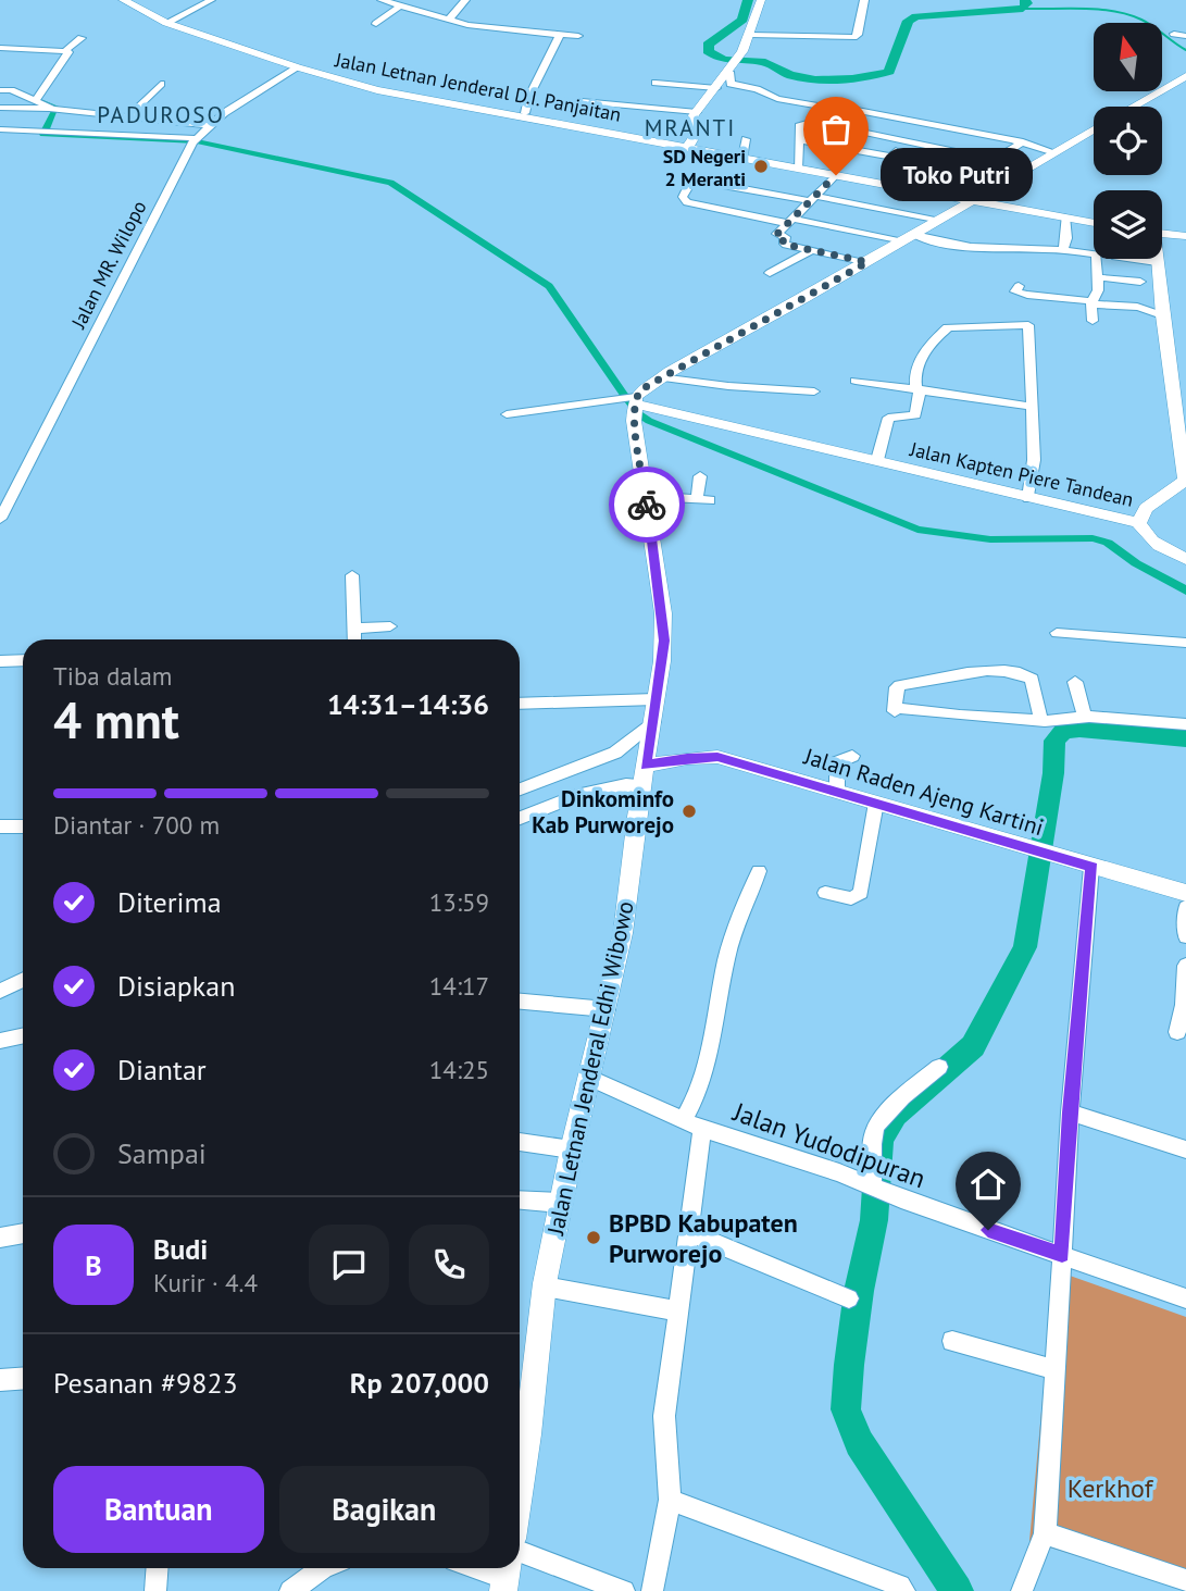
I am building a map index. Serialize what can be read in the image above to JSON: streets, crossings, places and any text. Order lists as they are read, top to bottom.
{
  "streets": {
    "street": [
      "Jalan Letnan Jenderal D.I. Panjaitan",
      "Jalan MR. Wilopo",
      "Jalan Kapten Piere Tandean",
      "Jalan Raden Ajeng Kartini",
      "Jalan Letnan Jenderal Edhi Wibowo",
      "Jalan Yudodipuran"
    ]
  },
  "crossings": [
    ["Jalan Letnan Jenderal D.I. Panjaitan", "Jalan MR. Wilopo"],
    ["Jalan Kapten Piere Tandean", "Jalan Letnan Jenderal Edhi Wibowo"],
    ["Jalan Raden Ajeng Kartini", "Jalan Letnan Jenderal Edhi Wibowo"],
    ["Jalan Letnan Jenderal Edhi Wibowo", "Jalan Yudodipuran"]
  ],
  "districts": ["PADUROSO", "MRANTI"],
  "parks": ["Kerkhof"],
  "places": [
    "SD Negeri 2 Meranti",
    "Toko Putri",
    "Dinkominfo Kab Purworejo",
    "BPBD Kabupaten Purworejo"
  ],
  "north": "top",
  "page": {
    "bubble": "Toko Putri",
    "heading": ["4 mnt", "Tiba dalam", "14:31–14:36"],
    "panel": [
      "Budi",
      "Kurir · 4.4",
      "Pesanan #9823",
      "Rp 207,000"
    ],
    "bar": "Diantar · 700 m",
    "list": [
      ["Diterima", "13:59"],
      ["Disiapkan", "14:17"],
      ["Diantar", "14:25"],
      "Sampai"
    ],
    "round": "B",
    "buttons": ["Bantuan", "Bagikan"]
  }
}
